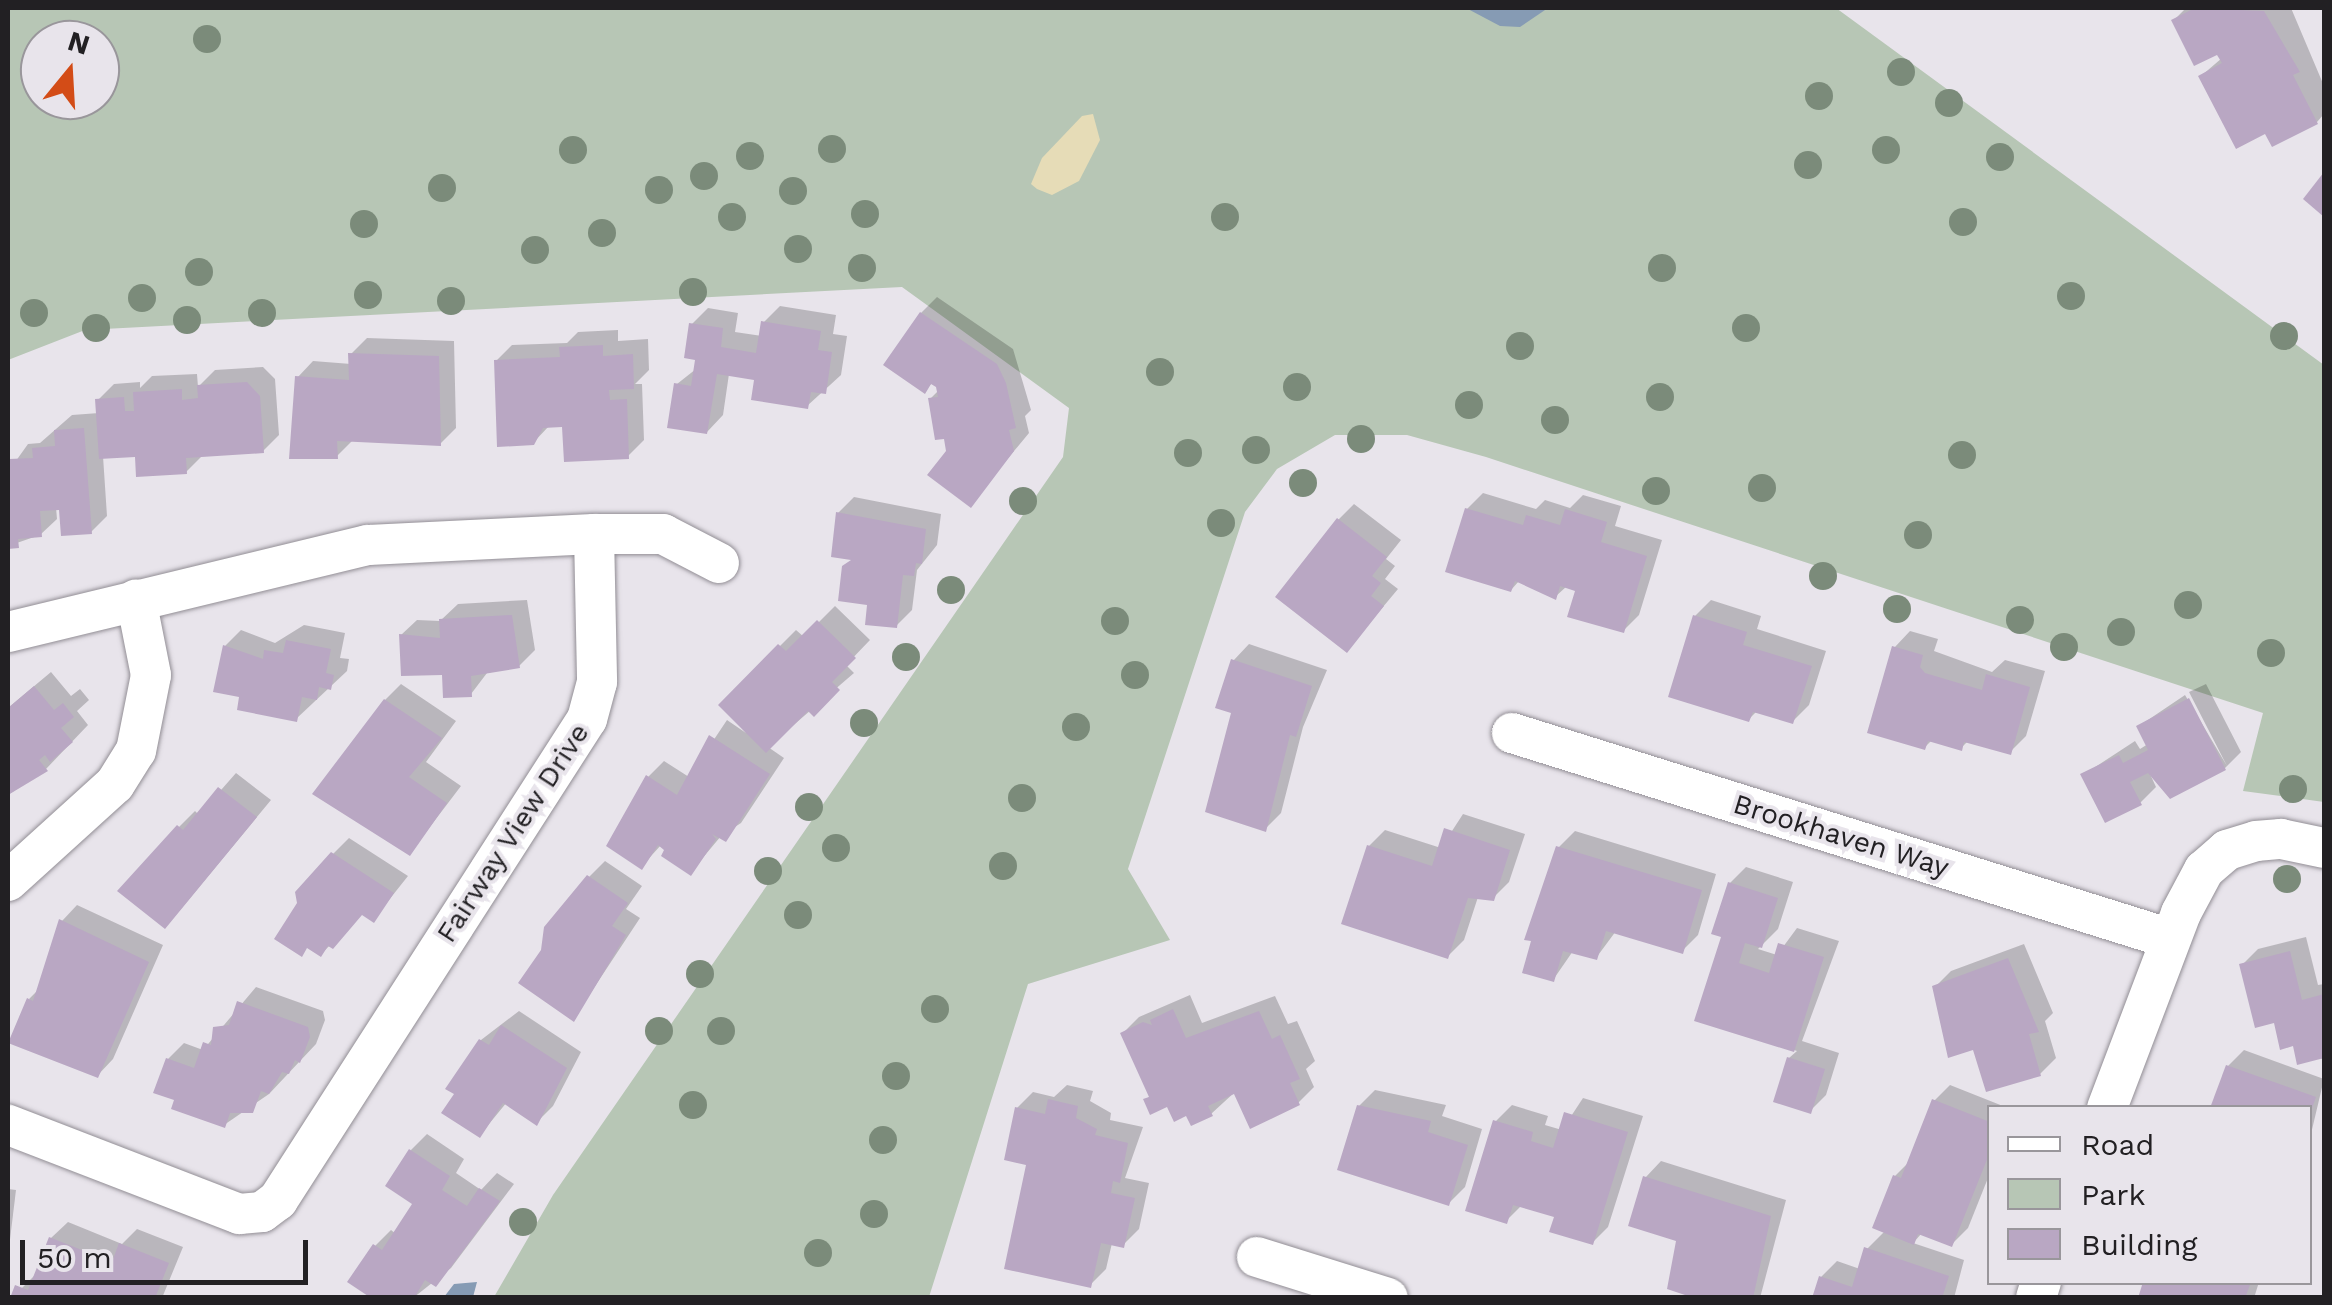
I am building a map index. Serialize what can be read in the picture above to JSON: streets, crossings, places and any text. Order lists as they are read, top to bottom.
{
  "streets": {
    "street": ["Fairway View Drive", "Brookhaven Way"]
  },
  "legend": ["Road", "Park", "Building"],
  "scale_bar": "50 m",
  "north": "top"
}
